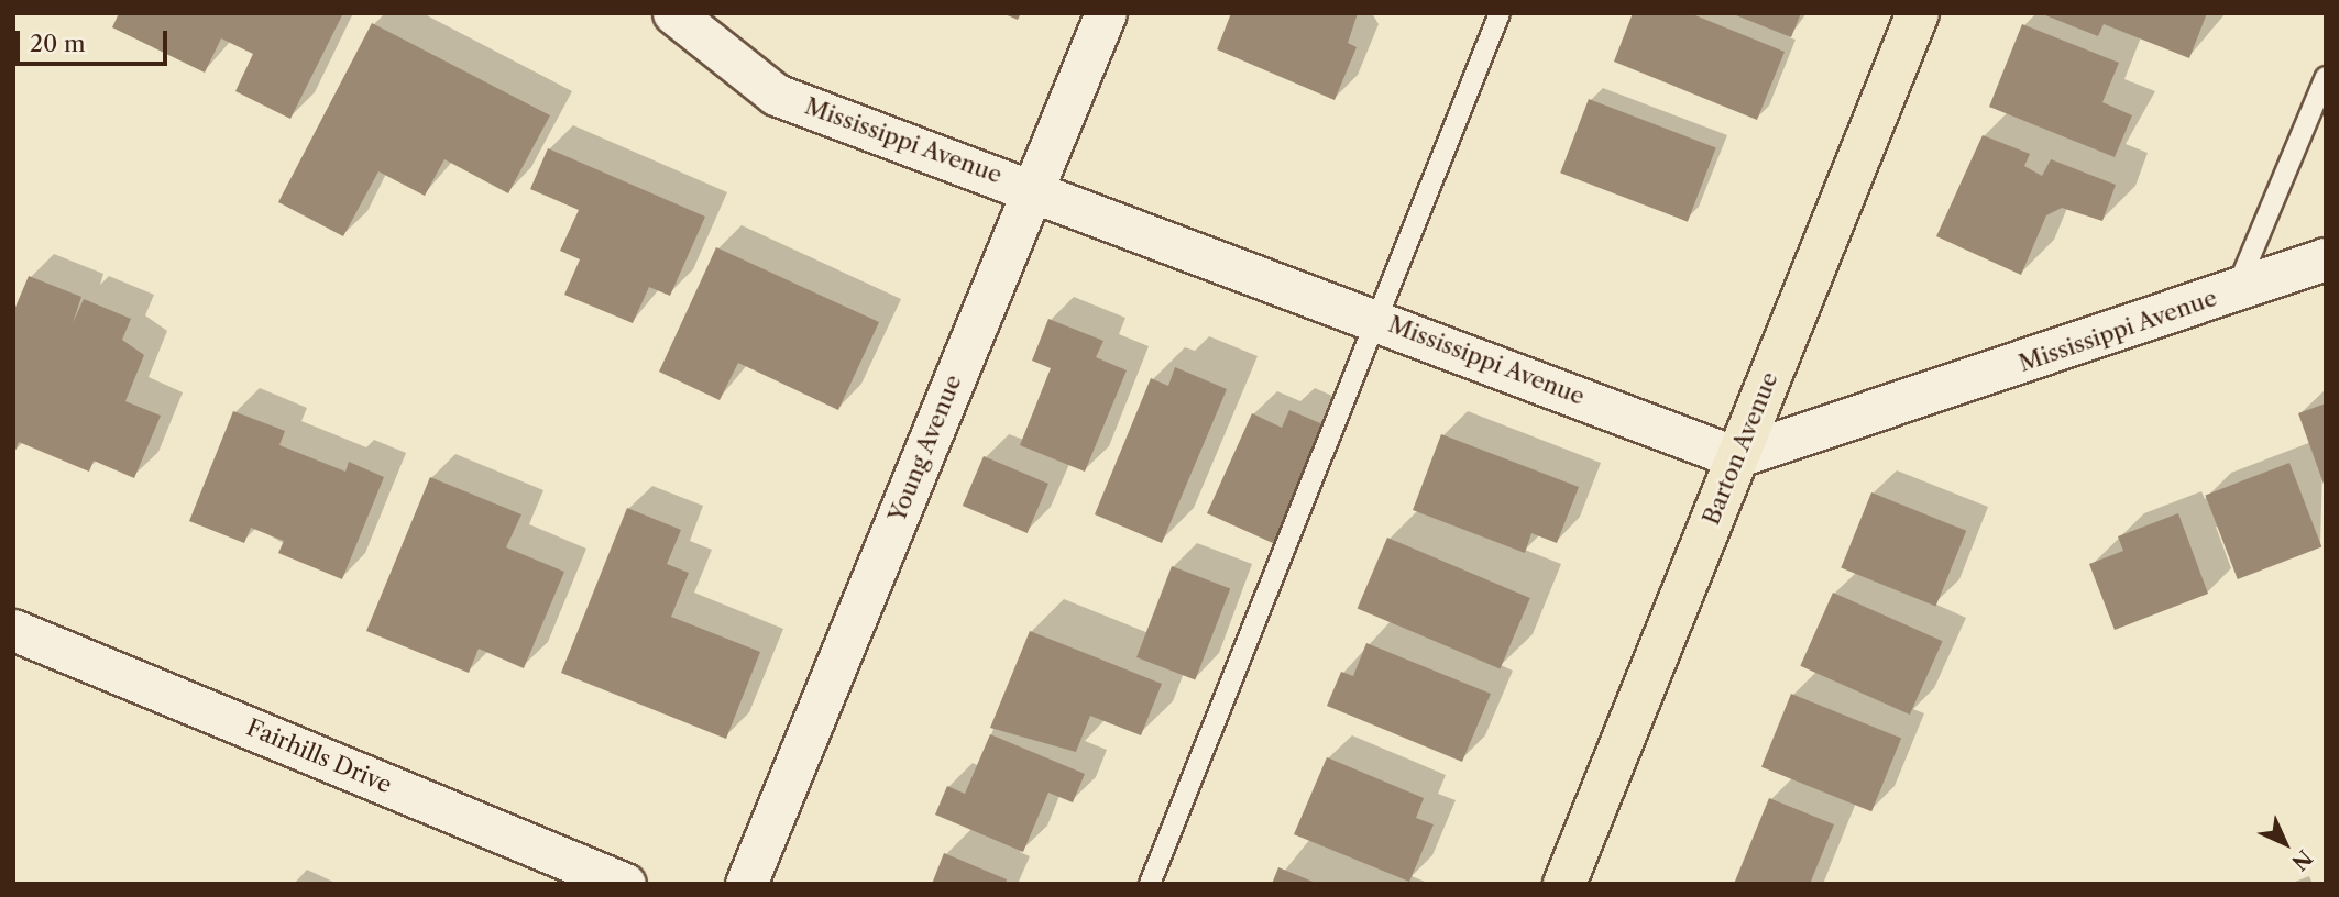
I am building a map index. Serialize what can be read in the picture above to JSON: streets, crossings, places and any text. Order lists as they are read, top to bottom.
{
  "streets": {
    "main road": ["Barton Avenue"],
    "street": ["Mississippi Avenue", "Young Avenue", "Fairhills Drive"]
  },
  "crossings": [
    ["Mississippi Avenue", "Young Avenue"],
    ["Mississippi Avenue", "Barton Avenue"]
  ],
  "scale_bar": "20 m",
  "north": "bottom right"
}
